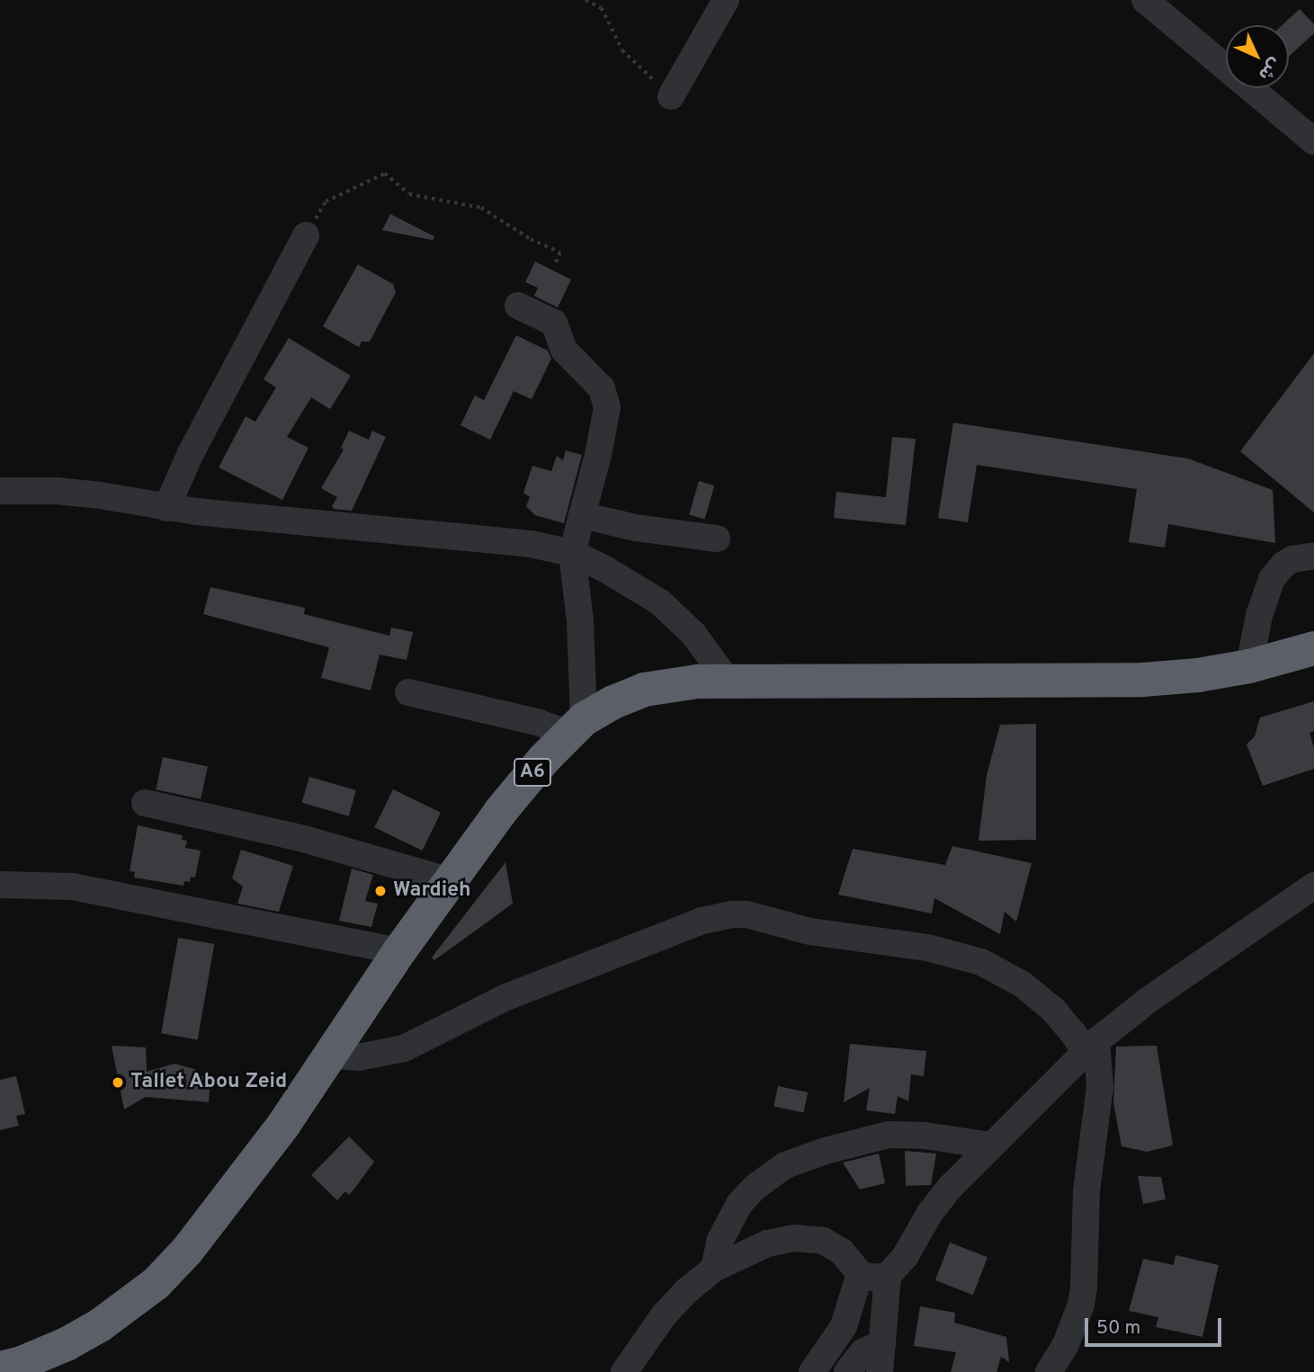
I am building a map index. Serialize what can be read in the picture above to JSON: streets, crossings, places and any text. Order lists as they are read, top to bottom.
{
  "streets": {
    "highway": ["A6"]
  },
  "places": ["Wardieh", "Tallet Abou Zeid"],
  "scale_bar": "50 m",
  "north": "bottom right"
}
